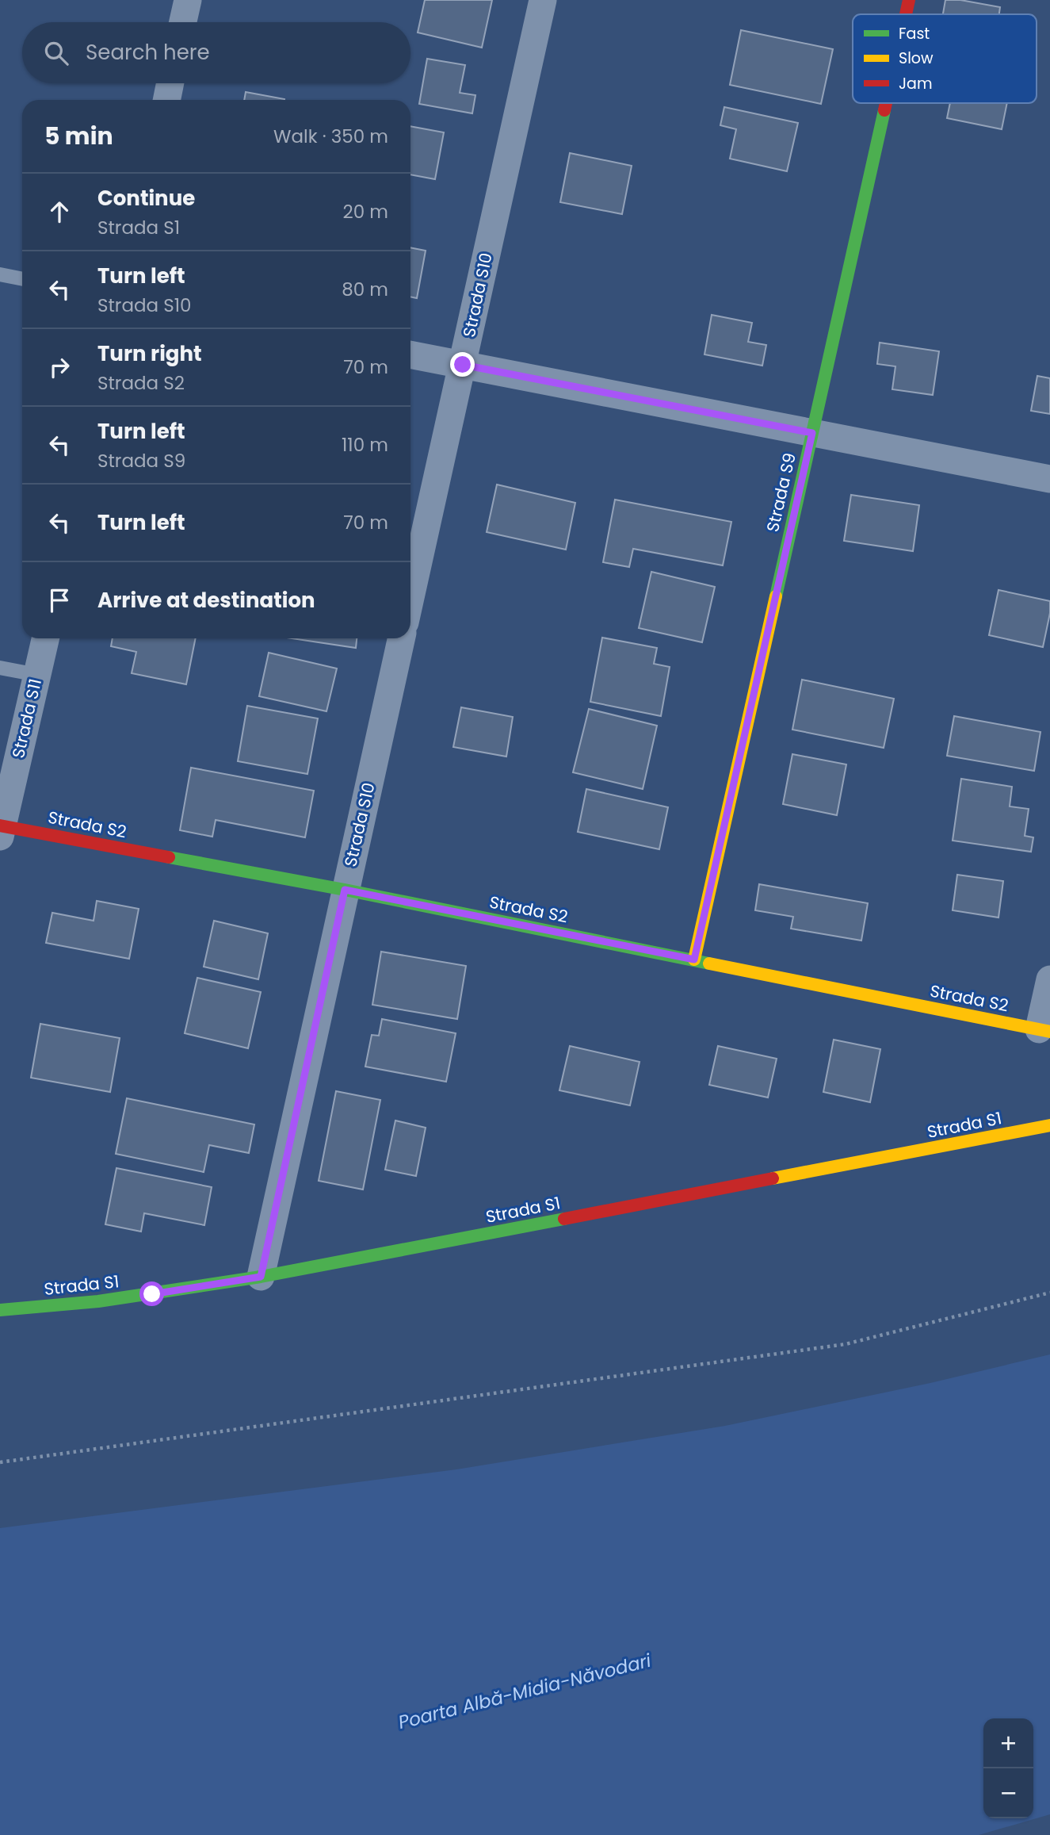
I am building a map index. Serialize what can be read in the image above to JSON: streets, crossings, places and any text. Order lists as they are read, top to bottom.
{
  "streets": {
    "street": [
      "Strada S10",
      "Strada S9",
      "Strada S11",
      "Strada S2",
      "Strada S1"
    ]
  },
  "crossings": [
    ["Strada S10", "Strada S2"],
    ["Strada S10", "Strada S1"],
    ["Strada S9", "Strada S2"],
    ["Strada S11", "Strada S2"]
  ],
  "water": ["Poarta Albă-Midia-Năvodari"],
  "legend": ["Fast", "Slow", "Jam"],
  "page": {
    "search": "Search here",
    "heading": ["5 min", "Walk · 350 m"],
    "list": [
      ["Continue", "Strada S1", "20 m"],
      ["Turn left", "Strada S10", "80 m"],
      ["Turn right", "Strada S2", "70 m"],
      ["Turn left", "Strada S9", "110 m"],
      ["Turn left", "70 m"],
      "Arrive at destination"
    ],
    "map_buttons": ["+", "−"]
  }
}
